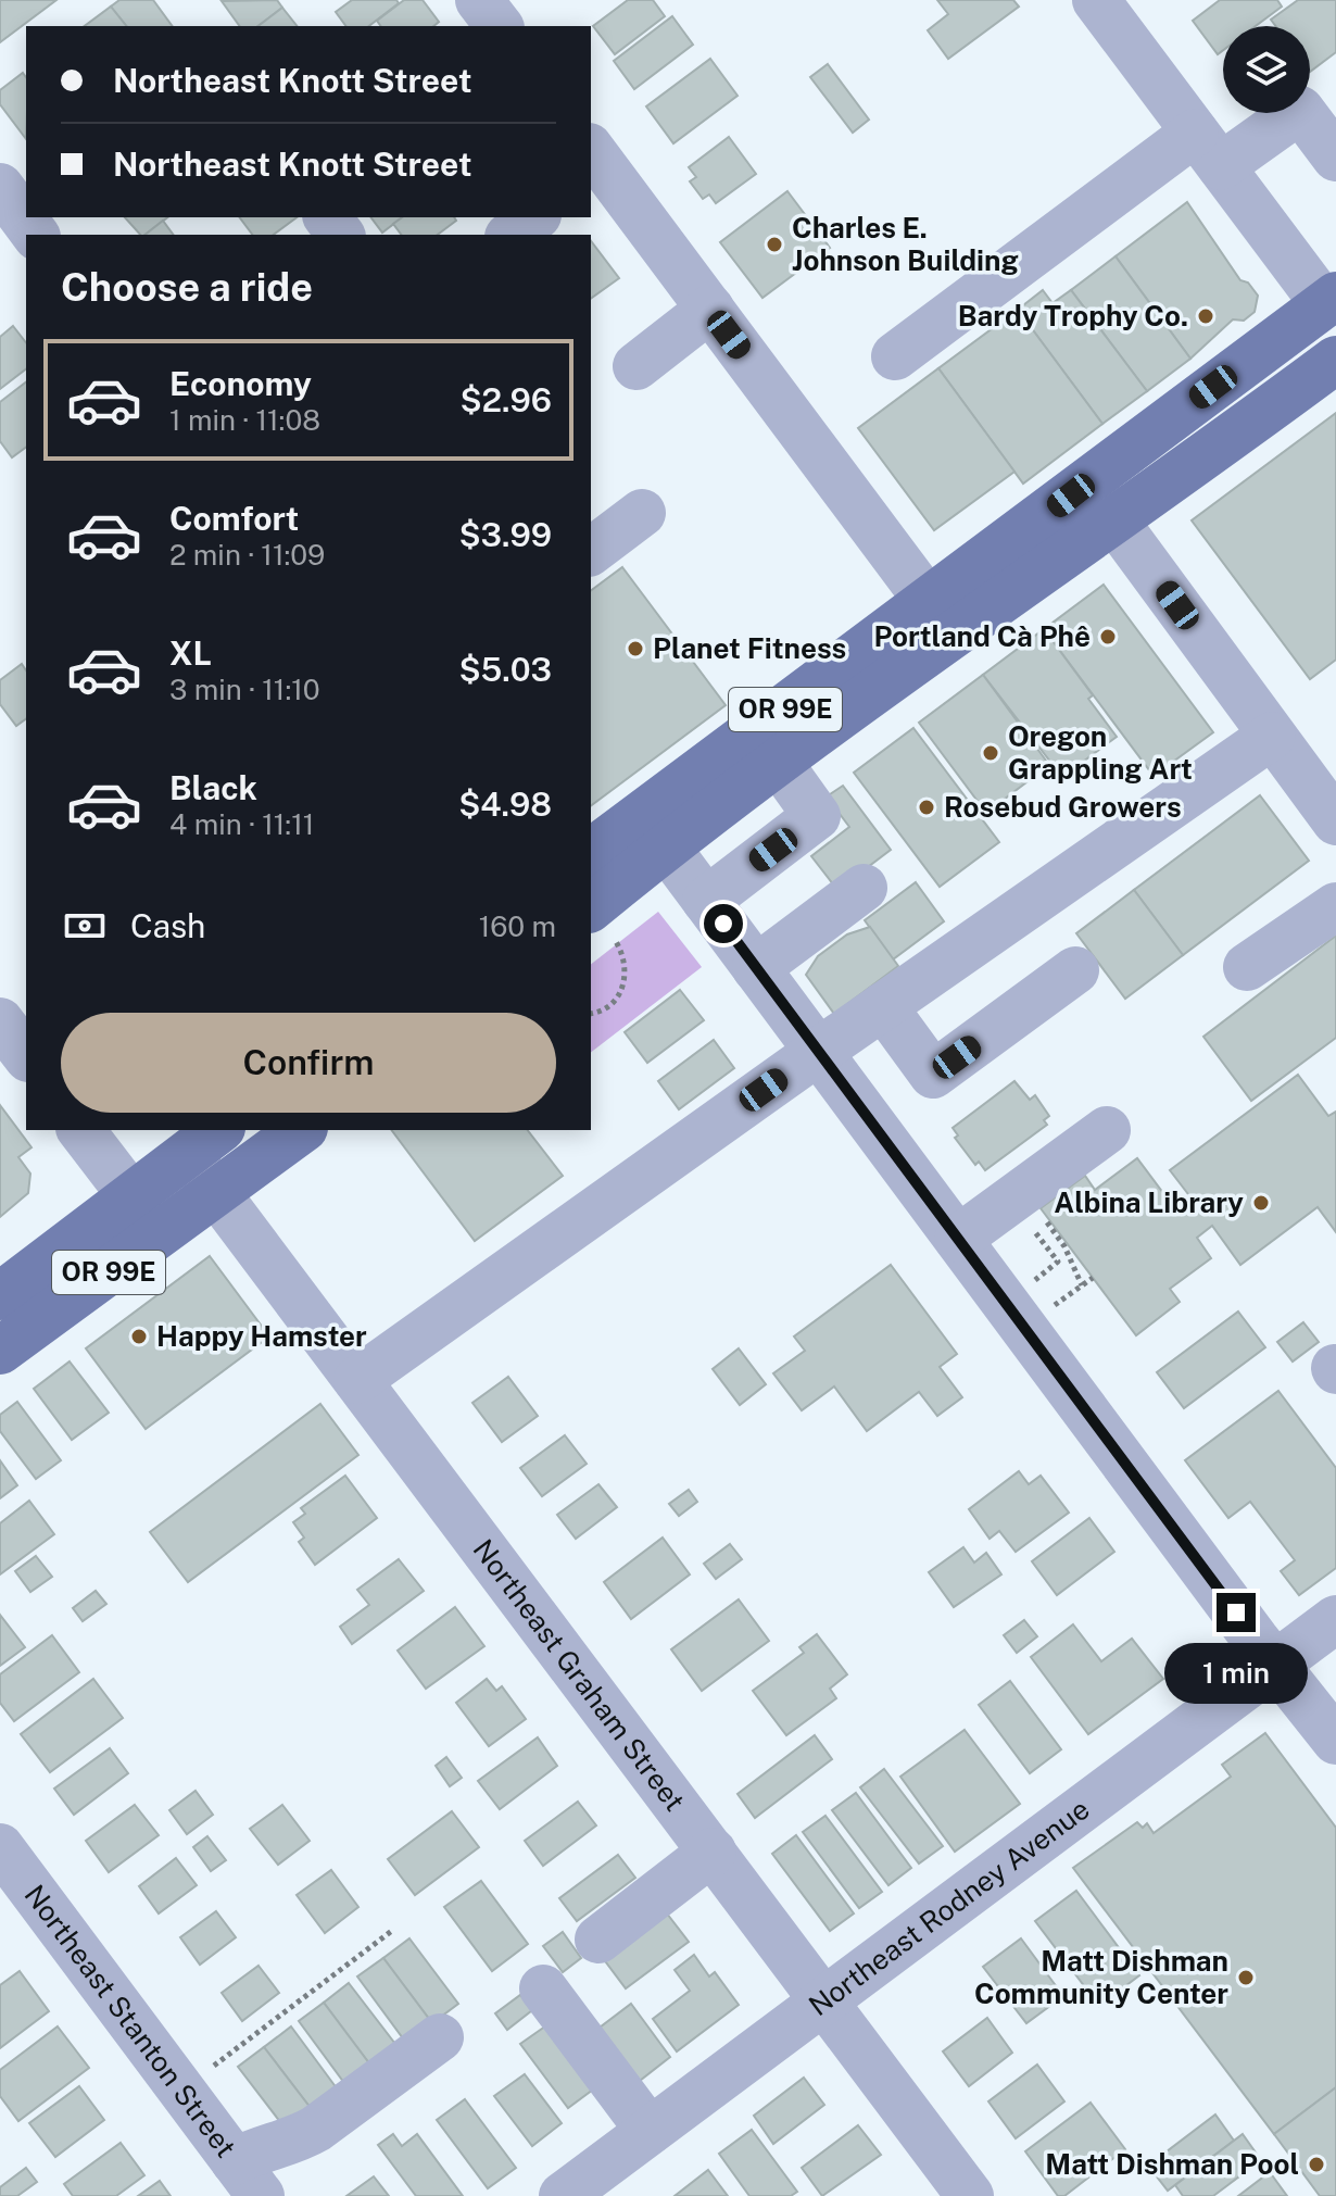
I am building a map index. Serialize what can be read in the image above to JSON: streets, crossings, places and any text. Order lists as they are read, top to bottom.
{
  "streets": {
    "main road": ["OR 99E"],
    "street": ["Northeast Graham Street", "Northeast Rodney Avenue", "Northeast Stanton Street"]
  },
  "crossings": [
    ["OR 99E", "Northeast Graham Street"],
    ["Northeast Graham Street", "Northeast Rodney Avenue"]
  ],
  "places": [
    "Charles E. Johnson Building",
    "Bardy Trophy Co.",
    "Portland Cà Phê",
    "Planet Fitness",
    "Oregon Grappling Art",
    "Rosebud Growers",
    "Albina Library",
    "Happy Hamster",
    "Matt Dishman Community Center",
    "Matt Dishman Pool"
  ],
  "page": {
    "banner": ["Northeast Knott Street", "Northeast Knott Street"],
    "heading": "Choose a ride",
    "list": [
      {
        "name": "Economy",
        "note": "1 min · 11:08",
        "value": "$2.96"
      },
      {
        "name": "Comfort",
        "note": "2 min · 11:09",
        "value": "$3.99"
      },
      {
        "name": "XL",
        "note": "3 min · 11:10",
        "value": "$5.03"
      },
      {
        "name": "Black",
        "note": "4 min · 11:11",
        "value": "$4.98"
      }
    ],
    "pay": ["Cash", "160 m"],
    "buttons": "Confirm",
    "bubble": "1 min"
  }
}
